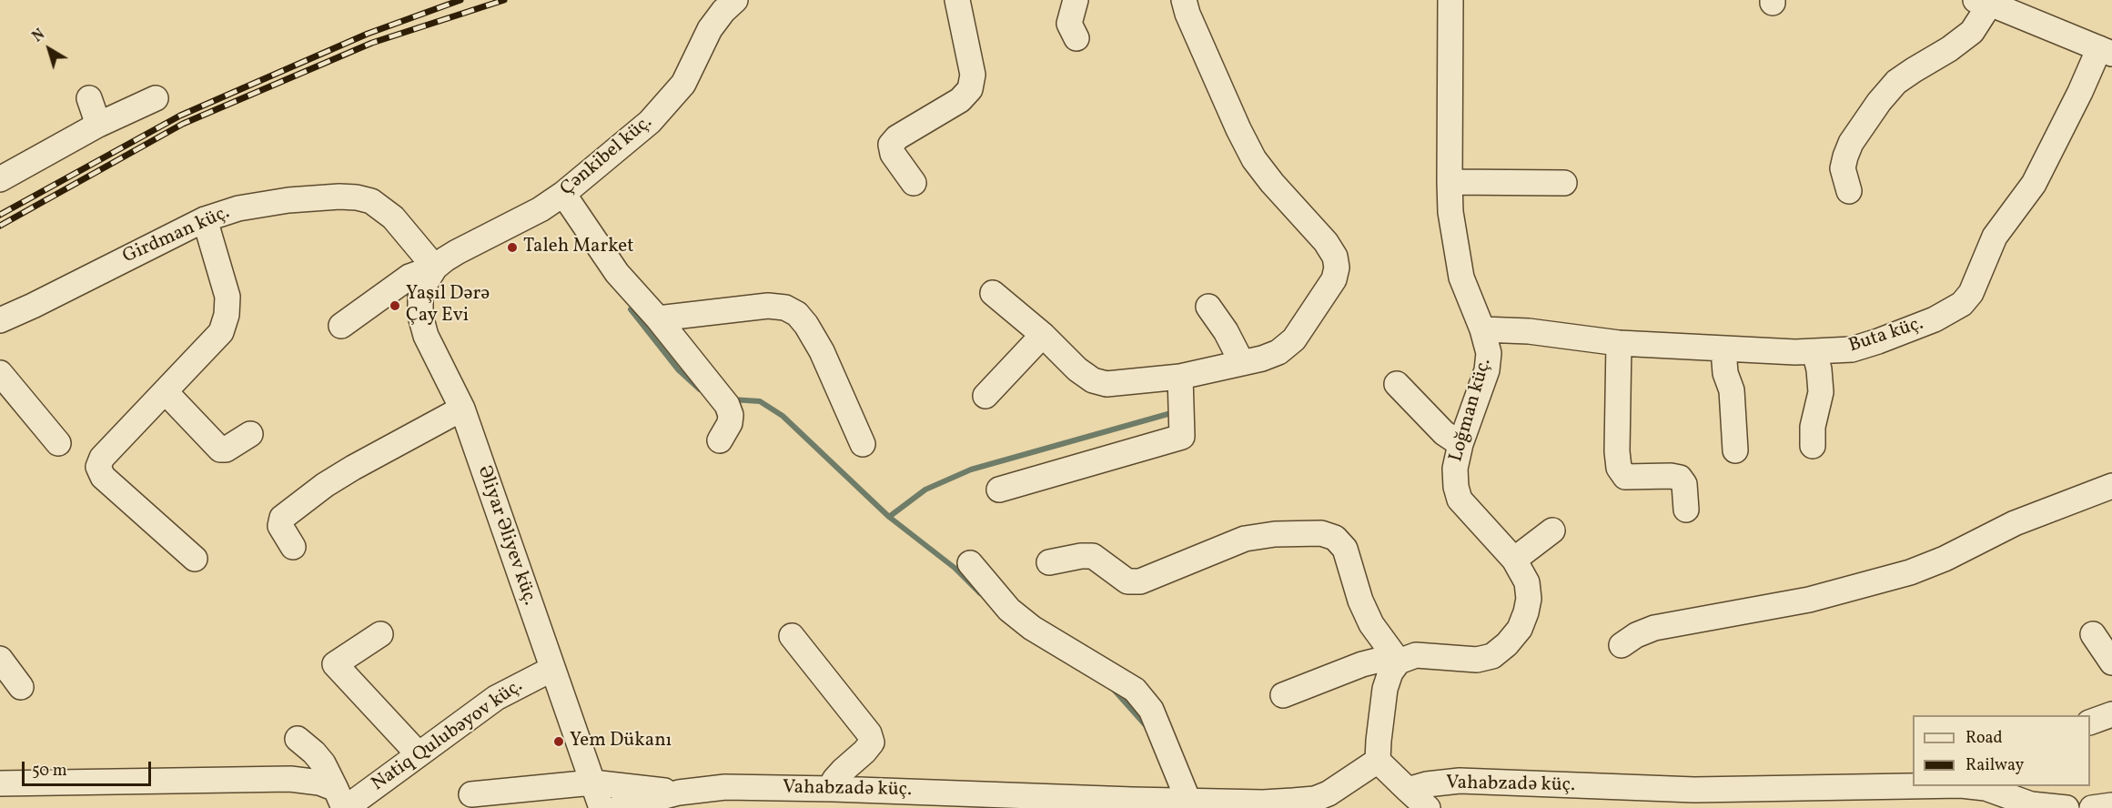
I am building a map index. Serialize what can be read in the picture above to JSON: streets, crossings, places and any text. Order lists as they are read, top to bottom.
{
  "streets": {
    "street": [
      "Çənkibel küç.",
      "Girdman küç.",
      "Buta küç.",
      "Loğman küç.",
      "Əliyar Əliyev küç.",
      "Natiq Qulubəyov küç.",
      "Vahabzadə küç."
    ]
  },
  "crossings": [
    ["Çənkibel küç.", "Girdman küç."],
    ["Çənkibel küç.", "Əliyar Əliyev küç."],
    ["Girdman küç.", "Əliyar Əliyev küç."],
    ["Buta küç.", "Loğman küç."],
    ["Əliyar Əliyev küç.", "Natiq Qulubəyov küç."]
  ],
  "places": ["Taleh Market", "Yaşıl Dərə Çay Evi", "Yem Dükanı"],
  "legend": ["Road", "Railway"],
  "scale_bar": "50 m",
  "north": "top left"
}
